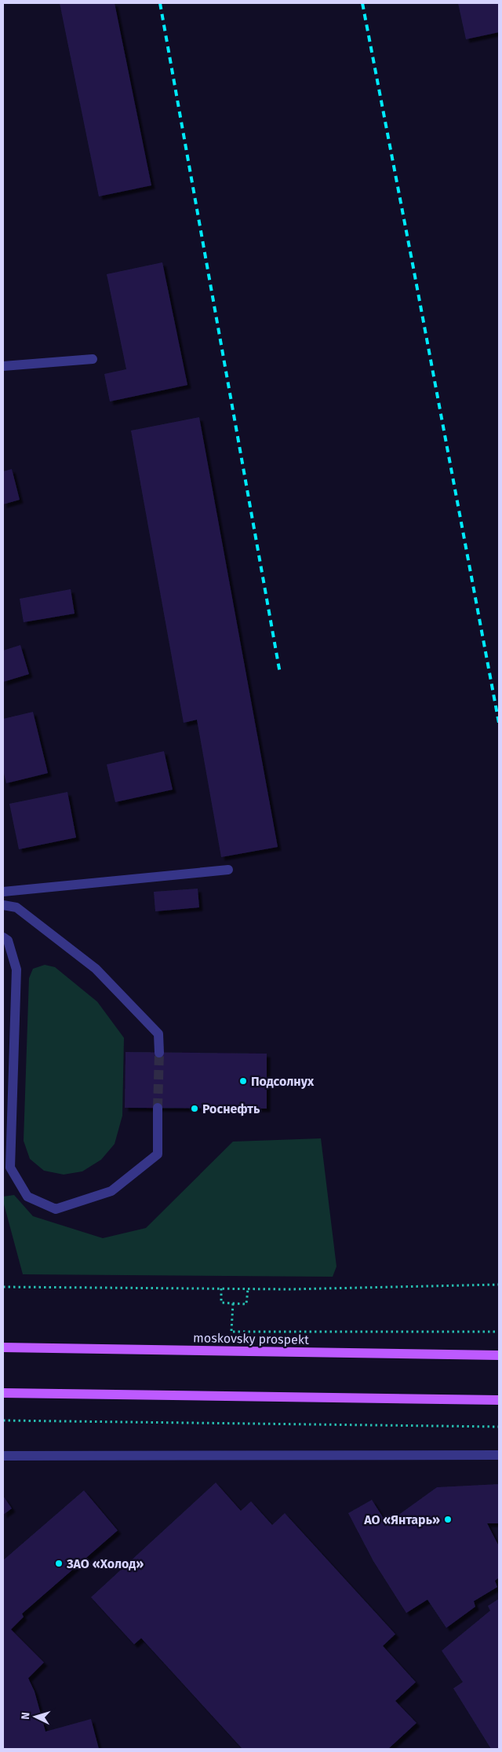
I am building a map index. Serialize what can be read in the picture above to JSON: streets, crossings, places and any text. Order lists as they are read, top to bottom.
{
  "streets": {
    "main road": ["moskovsky prospekt"]
  },
  "places": [
    "Подсолнух",
    "Роснефть",
    "АО «Янтарь»",
    "ЗАО «Холод»"
  ],
  "north": "left"
}
